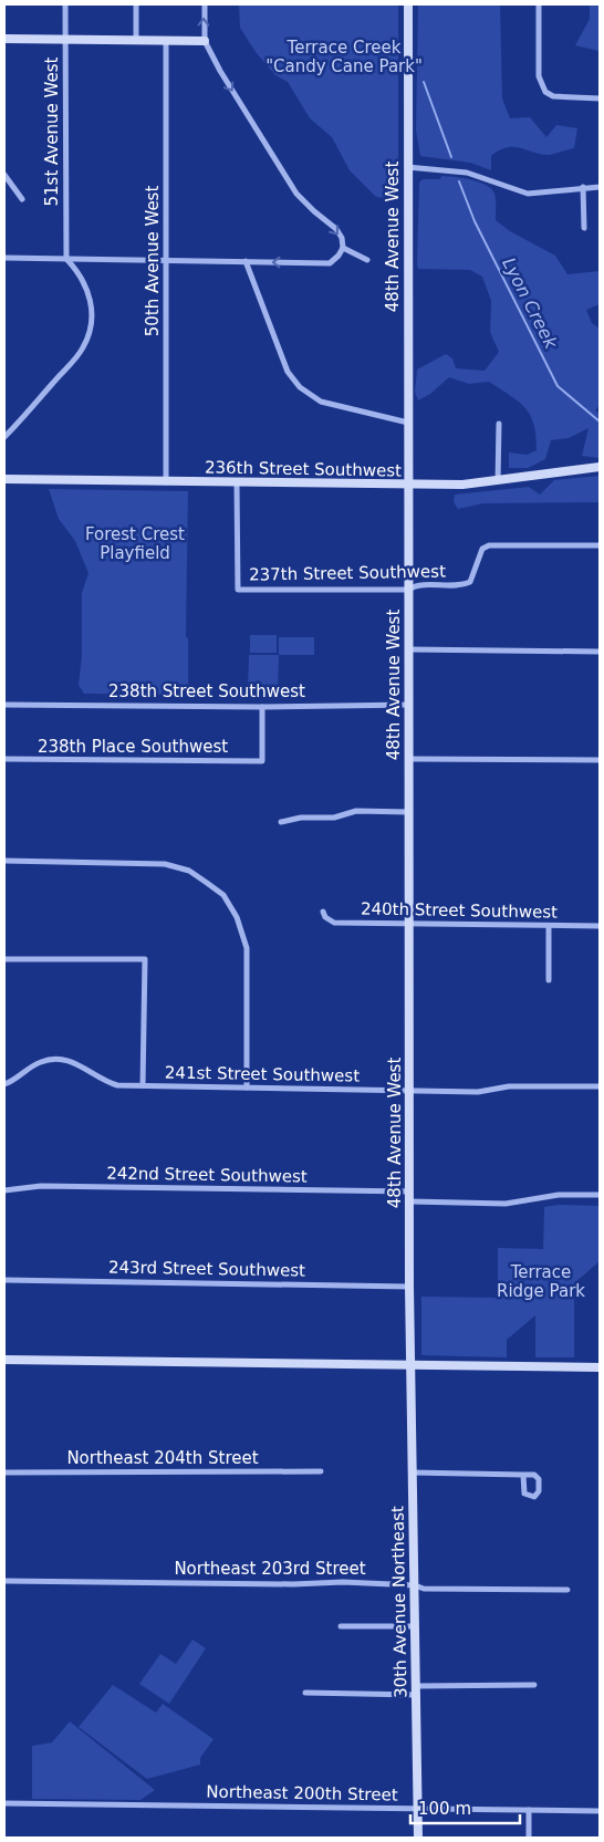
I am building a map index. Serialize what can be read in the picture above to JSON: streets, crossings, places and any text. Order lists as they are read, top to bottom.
{
  "streets": {
    "main road": ["48th Avenue West", "236th Street Southwest", "30th Avenue Northeast"],
    "street": [
      "51st Avenue West",
      "50th Avenue West",
      "237th Street Southwest",
      "238th Street Southwest",
      "238th Place Southwest",
      "240th Street Southwest",
      "241st Street Southwest",
      "242nd Street Southwest",
      "243rd Street Southwest",
      "Northeast 204th Street",
      "Northeast 203rd Street",
      "Northeast 200th Street"
    ]
  },
  "crossings": [
    ["48th Avenue West", "236th Street Southwest"],
    ["48th Avenue West", "237th Street Southwest"],
    ["48th Avenue West", "238th Street Southwest"],
    ["48th Avenue West", "240th Street Southwest"],
    ["48th Avenue West", "241st Street Southwest"],
    ["48th Avenue West", "242nd Street Southwest"],
    ["48th Avenue West", "243rd Street Southwest"],
    ["48th Avenue West", "30th Avenue Northeast"],
    ["50th Avenue West", "236th Street Southwest"],
    ["236th Street Southwest", "237th Street Southwest"],
    ["238th Street Southwest", "238th Place Southwest"],
    ["Northeast 203rd Street", "30th Avenue Northeast"],
    ["30th Avenue Northeast", "Northeast 200th Street"]
  ],
  "water": ["Lyon Creek"],
  "parks": ["Terrace Creek \"Candy Cane Park\"", "Forest Crest Playfield", "Terrace Ridge Park"],
  "scale_bar": "100 m"
}
